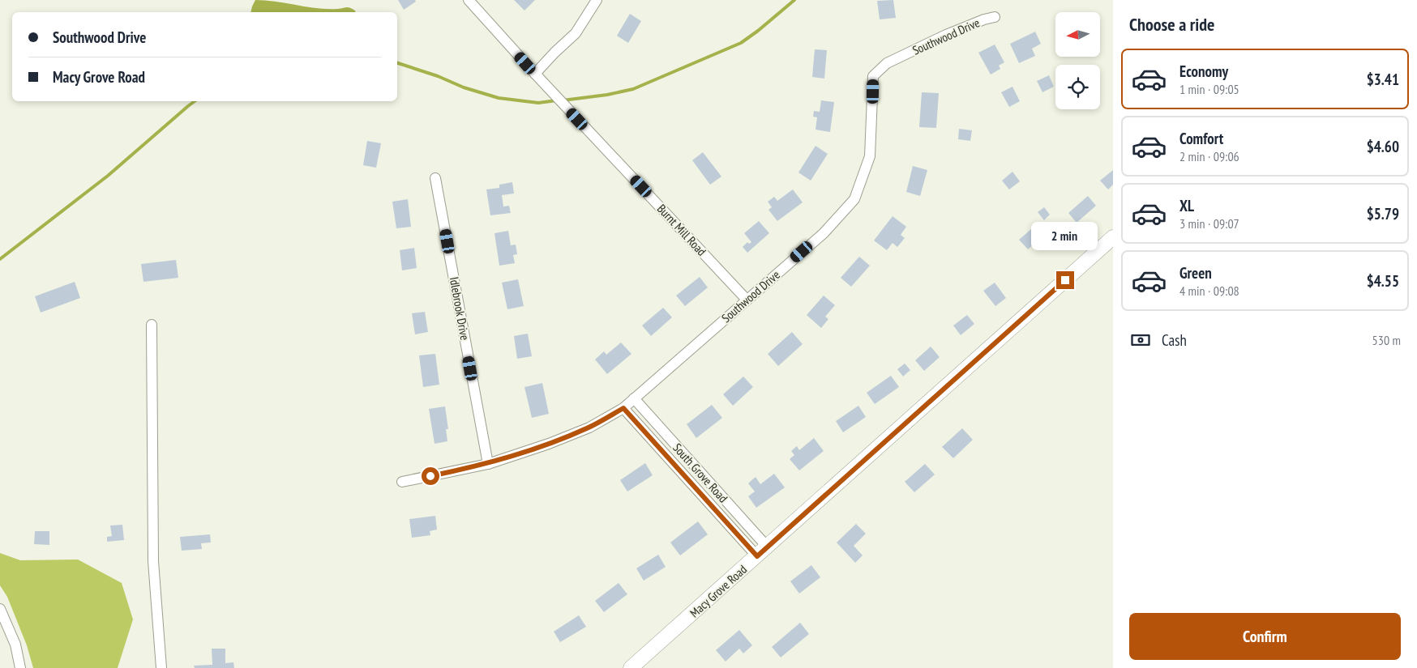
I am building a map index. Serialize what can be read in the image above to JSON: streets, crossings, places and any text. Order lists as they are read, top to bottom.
{
  "streets": {
    "main road": ["Macy Grove Road"],
    "street": [
      "Southwood Drive",
      "Burnt Mill Road",
      "Idlebrook Drive",
      "South Grove Road"
    ]
  },
  "crossings": [
    ["Southwood Drive", "Burnt Mill Road"],
    ["Southwood Drive", "Idlebrook Drive"],
    ["Southwood Drive", "South Grove Road"],
    ["South Grove Road", "Macy Grove Road"]
  ],
  "north": "left",
  "page": {
    "heading": "Choose a ride",
    "banner": ["Southwood Drive", "Macy Grove Road"],
    "list": [
      {
        "name": "Economy",
        "note": "1 min · 09:05",
        "value": "$3.41"
      },
      {
        "name": "Comfort",
        "note": "2 min · 09:06",
        "value": "$4.60"
      },
      {
        "name": "XL",
        "note": "3 min · 09:07",
        "value": "$5.79"
      },
      {
        "name": "Green",
        "note": "4 min · 09:08",
        "value": "$4.55"
      }
    ],
    "bubble": "2 min",
    "pay": ["Cash", "530 m"],
    "buttons": "Confirm"
  }
}
